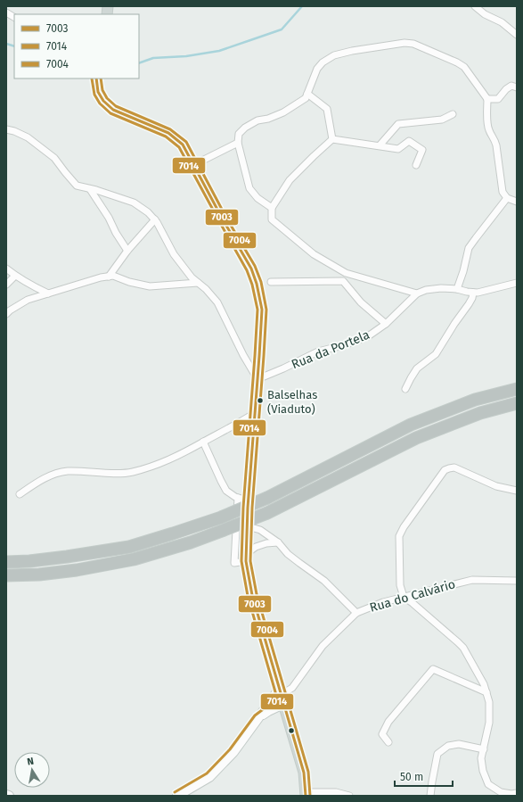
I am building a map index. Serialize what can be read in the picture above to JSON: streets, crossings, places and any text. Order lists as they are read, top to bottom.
{
  "streets": {
    "street": ["Rua da Portela", "Rua do Calvário"]
  },
  "places": ["Balselhas (Viaduto)"],
  "lines": ["transit line 7003", "transit line 7014", "transit line 7004"],
  "legend": ["7003", "7014", "7004"],
  "scale_bar": "50 m",
  "north": "top"
}
